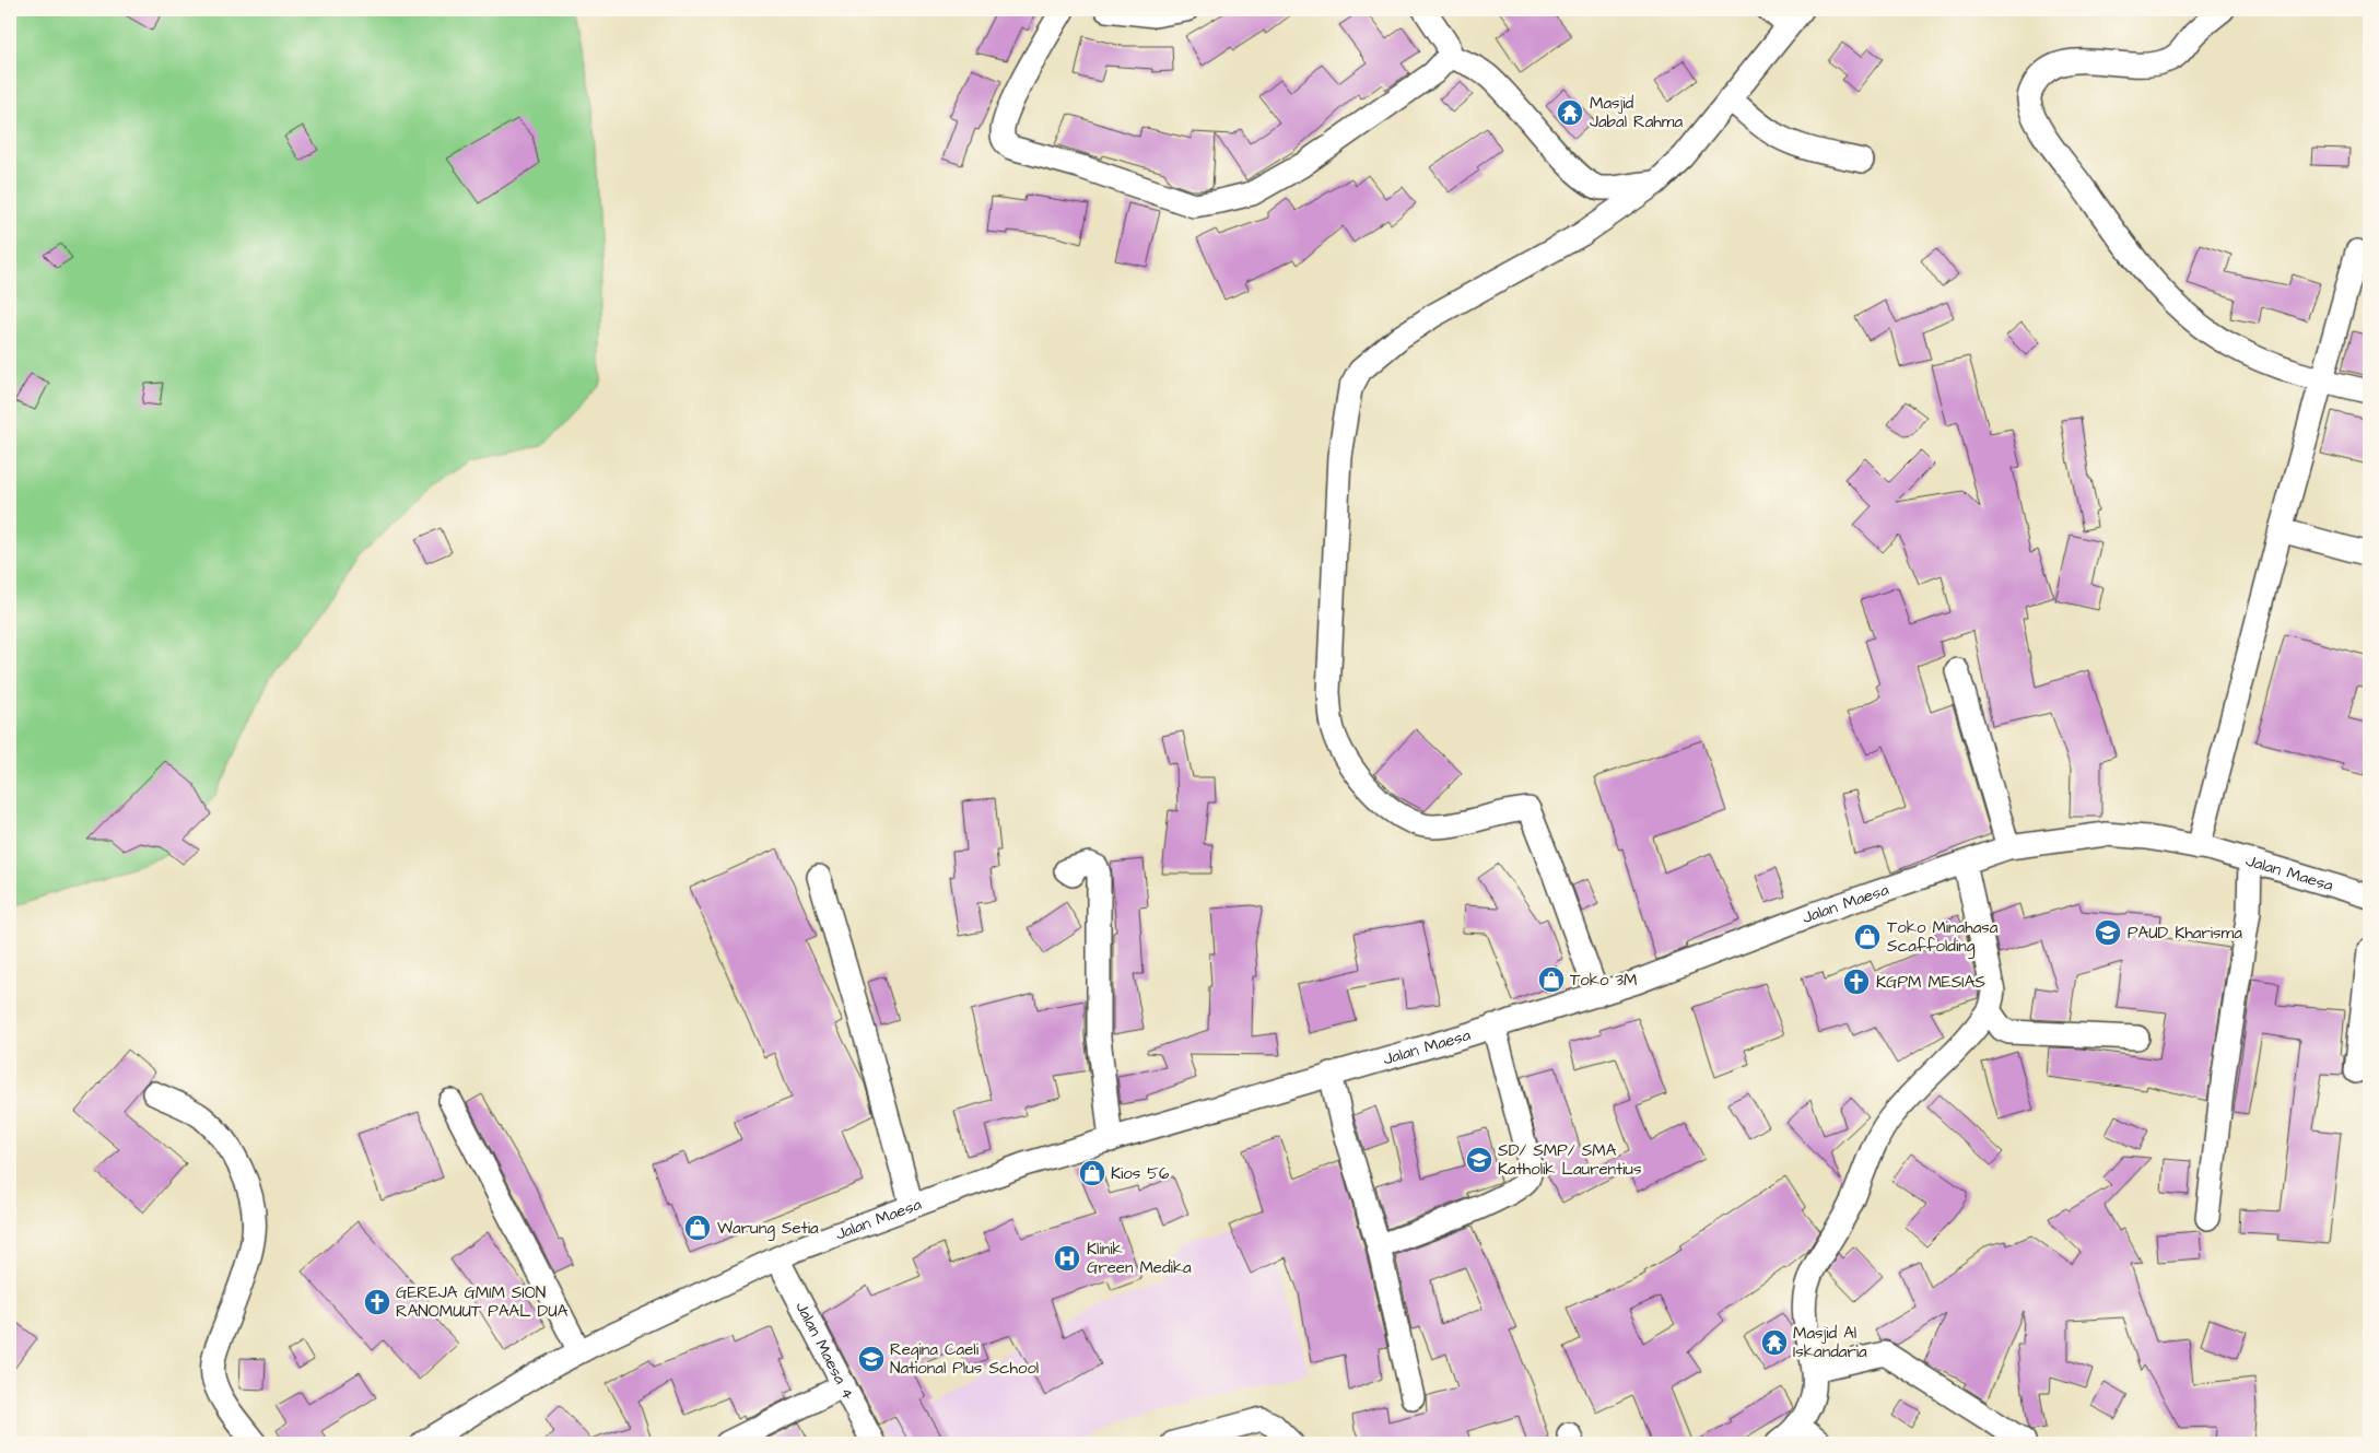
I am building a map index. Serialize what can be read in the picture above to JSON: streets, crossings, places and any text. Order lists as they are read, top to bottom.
{
  "streets": {
    "street": ["Jalan Maesa", "Jalan Maesa 4"]
  },
  "crossings": [
    ["Jalan Maesa", "Jalan Maesa 4"]
  ],
  "places": {
    "temple": ["Masjid Jabal Rahma", "Masjid Al Iskandaria"],
    "school or university": ["PAUD Kharisma", "SD/ SMP/ SMA Katholik Laurentius", "Regina Caeli National Plus School"],
    "shop": [
      "Toko Minahasa Scaffolding",
      "Toko 3M",
      "Kios 56",
      "Warung Setia"
    ],
    "church": ["KGPM MESIAS", "GEREJA GMIM SION RANOMUUT PAAL DUA"],
    "hospital": ["Klinik Green Medika"]
  }
}
